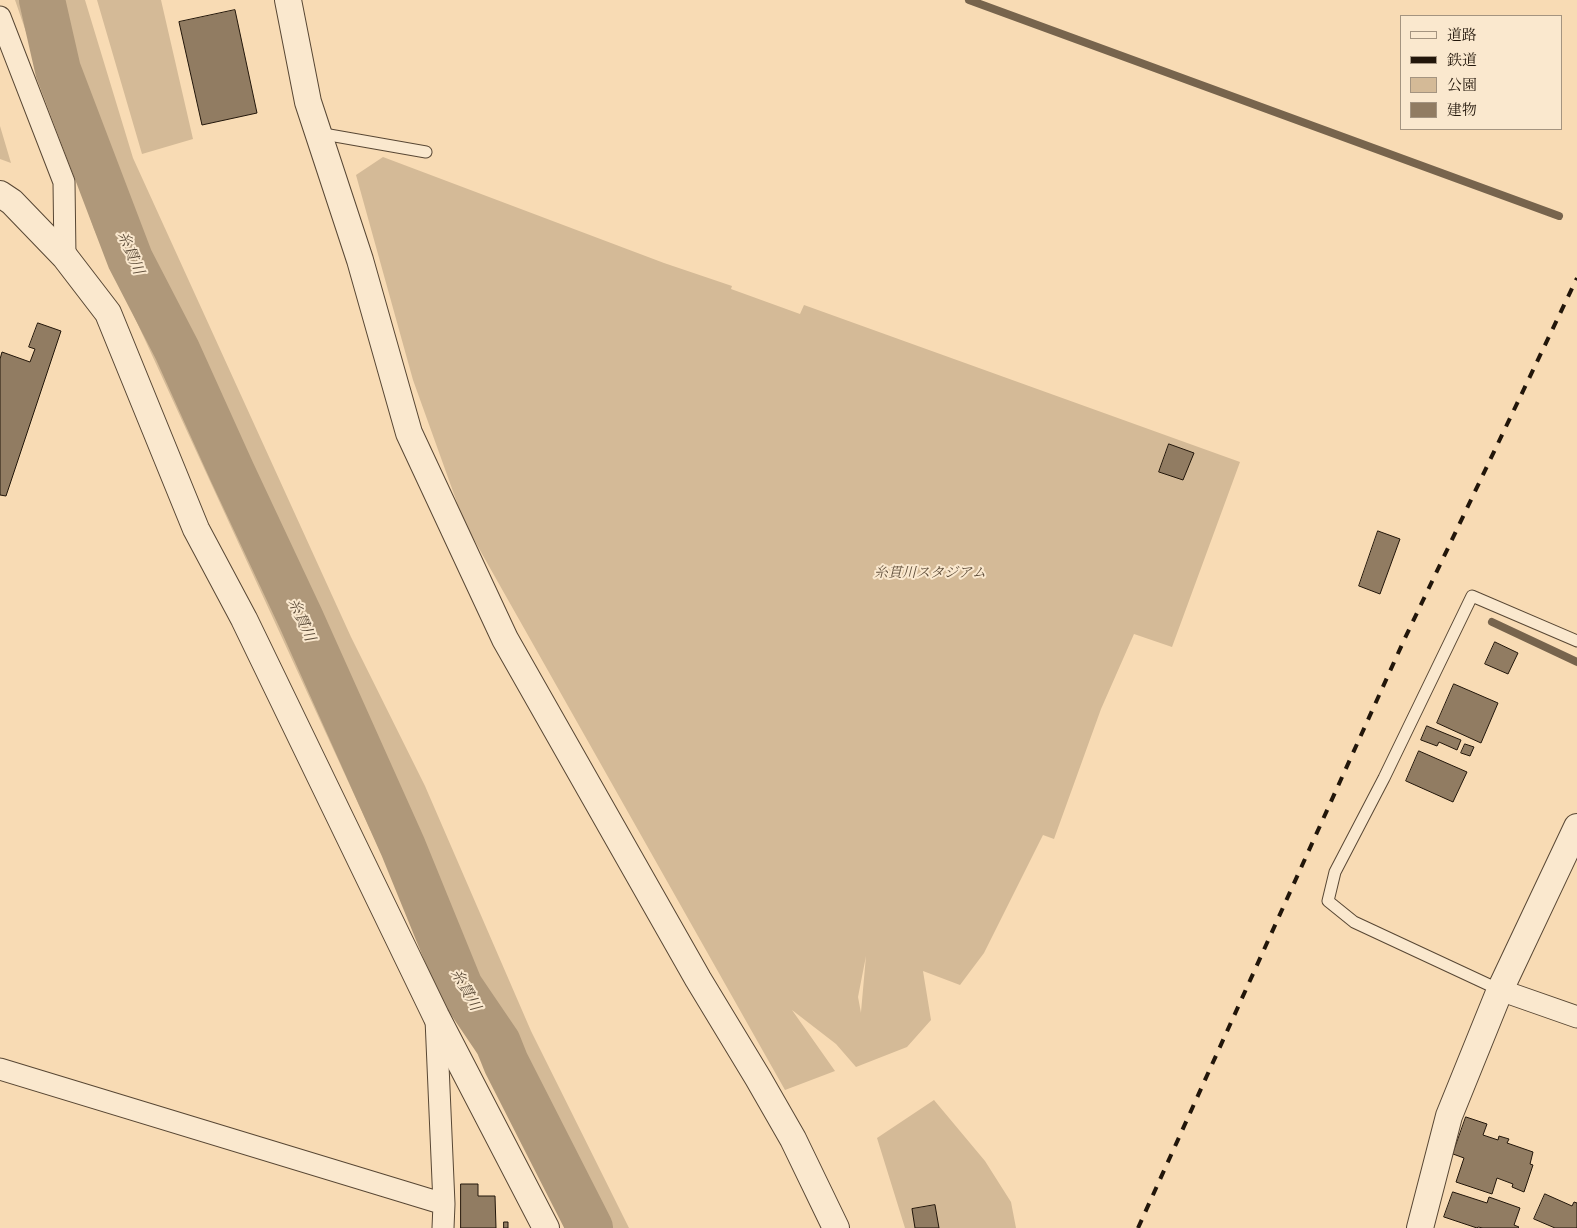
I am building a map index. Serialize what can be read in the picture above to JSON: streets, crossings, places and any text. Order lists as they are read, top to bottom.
{
  "water": ["糸貫川"],
  "parks": ["糸貫川スタジアム"],
  "legend": [
    "道路",
    "鉄道",
    "公園",
    "建物"
  ]
}
